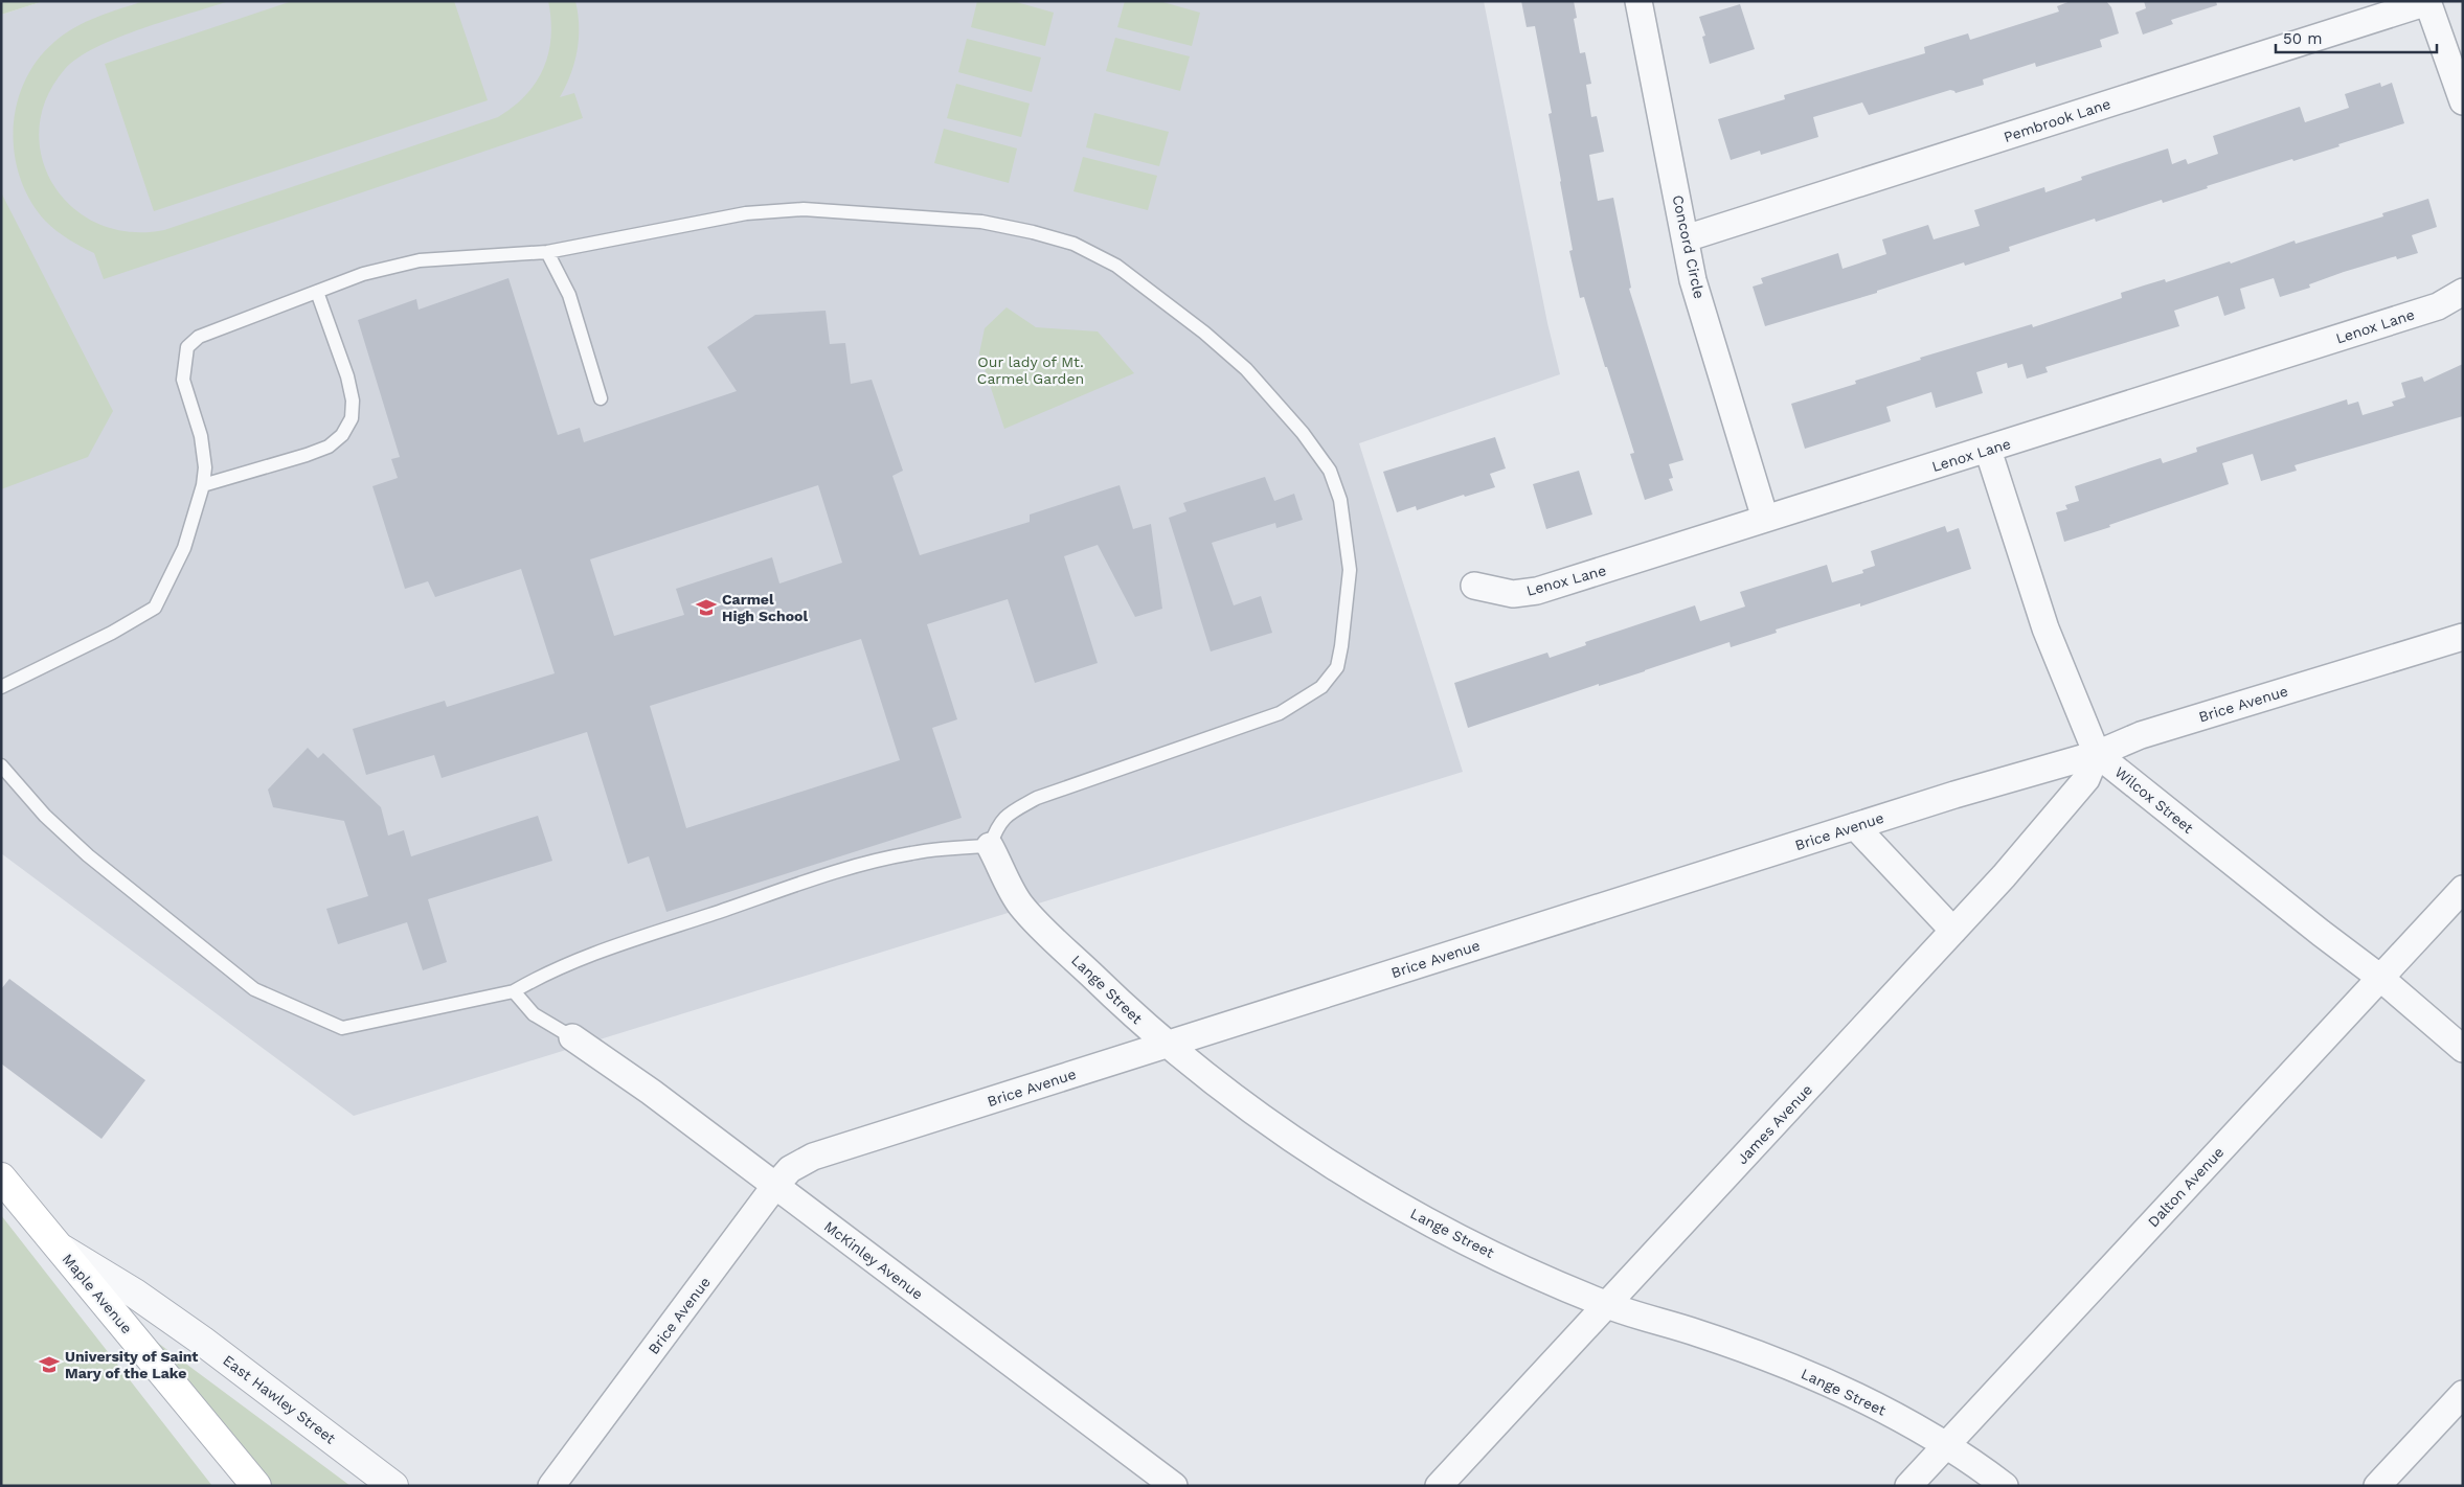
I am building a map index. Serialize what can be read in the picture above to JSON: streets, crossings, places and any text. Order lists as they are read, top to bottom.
{
  "streets": {
    "main road": ["Maple Avenue"],
    "street": [
      "Pembrook Lane",
      "Concord Circle",
      "Lenox Lane",
      "Brice Avenue",
      "Wilcox Street",
      "Lange Street",
      "James Avenue",
      "Dalton Avenue",
      "McKinley Avenue",
      "East Hawley Street"
    ]
  },
  "crossings": [
    ["Pembrook Lane", "Concord Circle"],
    ["Concord Circle", "Lenox Lane"],
    ["Lenox Lane", "Wilcox Street"],
    ["Brice Avenue", "Wilcox Street"],
    ["Brice Avenue", "Lange Street"],
    ["Brice Avenue", "James Avenue"],
    ["Brice Avenue", "McKinley Avenue"],
    ["Wilcox Street", "James Avenue"],
    ["Wilcox Street", "Dalton Avenue"],
    ["Lange Street", "James Avenue"],
    ["Lange Street", "Dalton Avenue"],
    ["Maple Avenue", "East Hawley Street"]
  ],
  "parks": ["Our lady of Mt. Carmel Garden"],
  "places": {
    "school or university": ["Carmel High School", "University of Saint Mary of the Lake"]
  },
  "scale_bar": "50 m"
}
